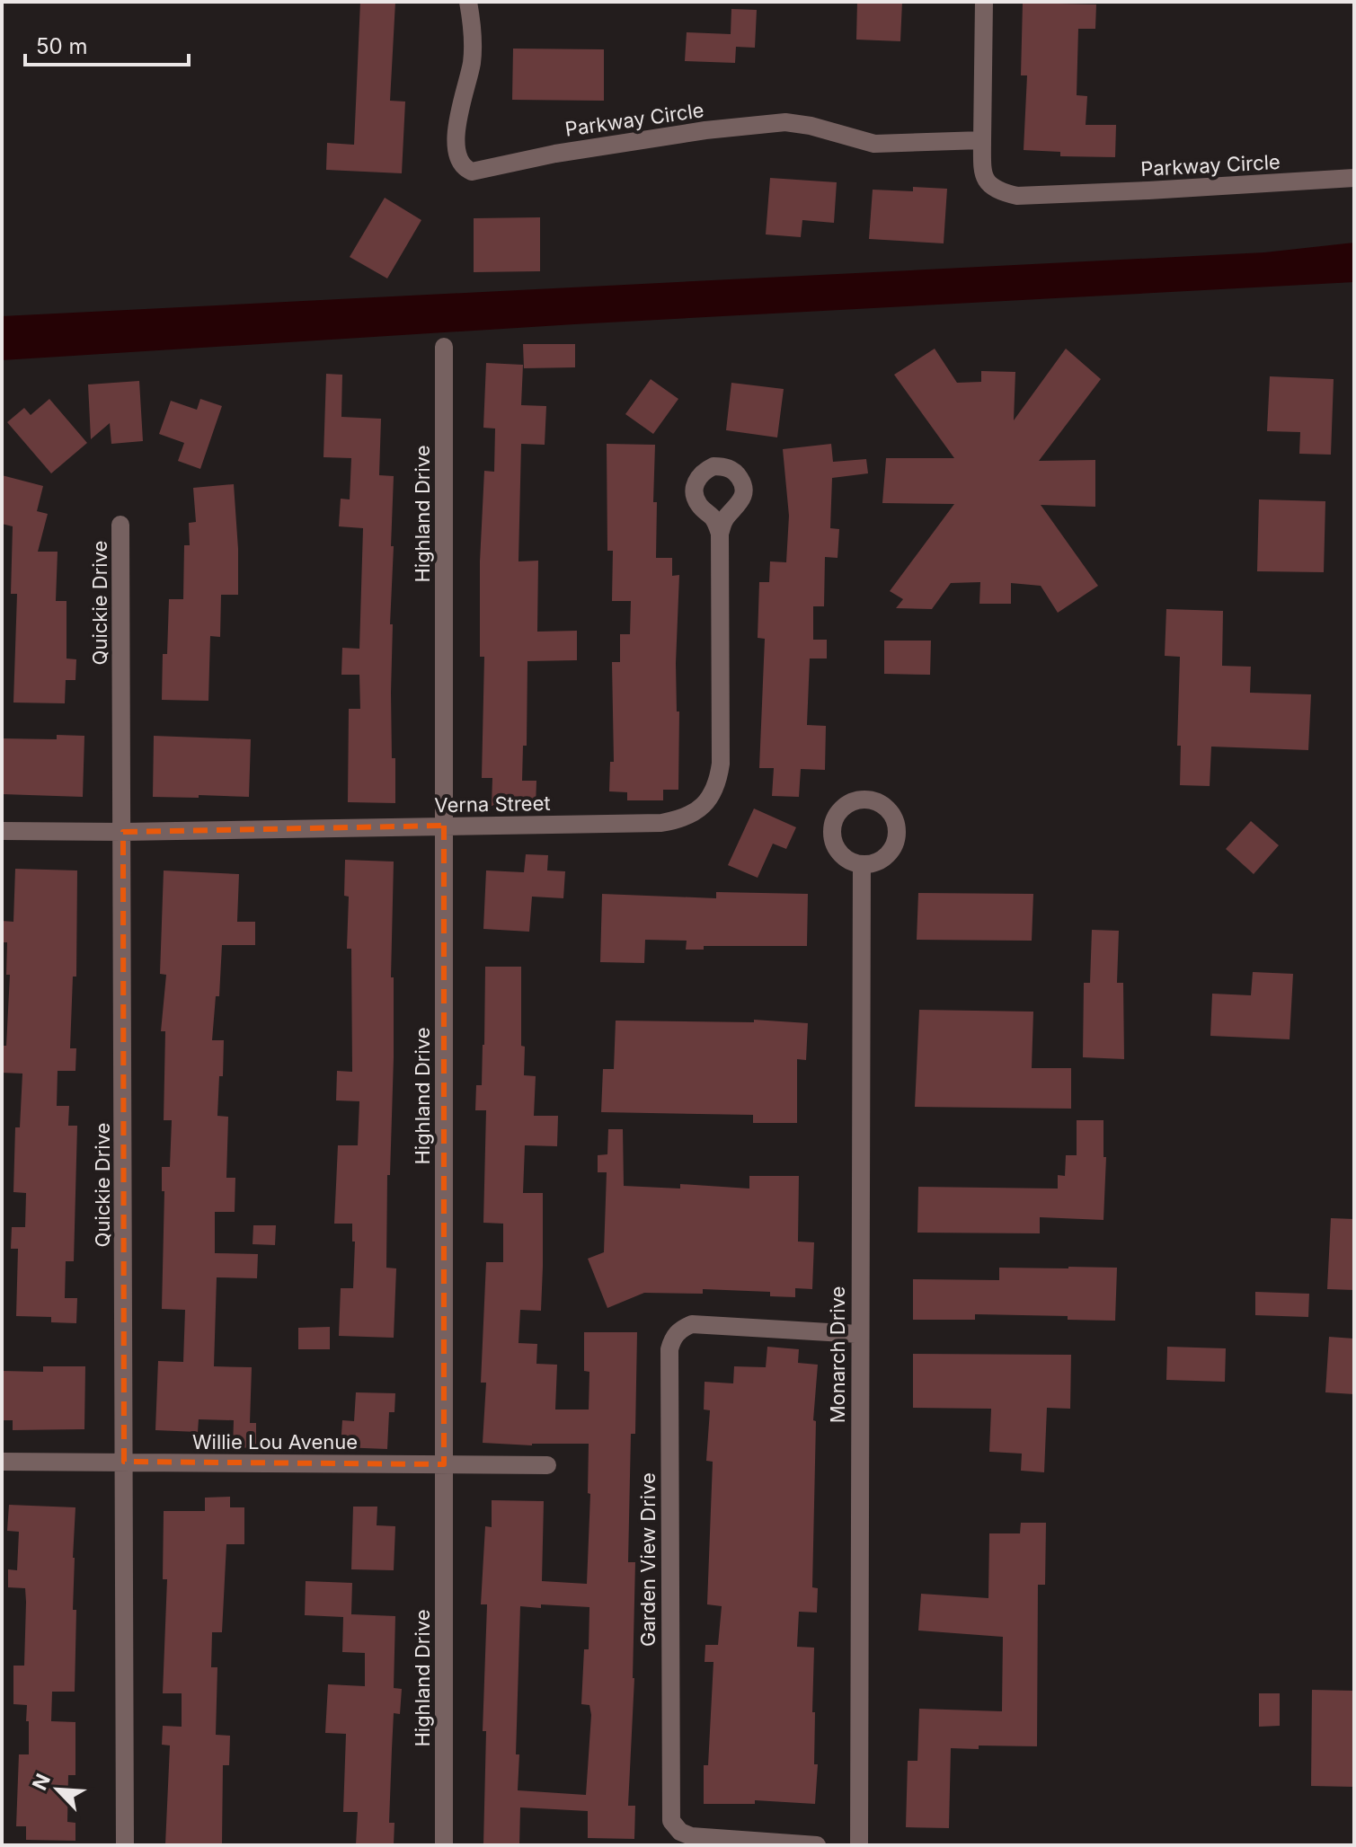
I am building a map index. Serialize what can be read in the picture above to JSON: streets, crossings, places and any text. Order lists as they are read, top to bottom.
{
  "streets": {
    "street": [
      "Parkway Circle",
      "Highland Drive",
      "Quickie Drive",
      "Verna Street",
      "Monarch Drive",
      "Willie Lou Avenue",
      "Garden View Drive"
    ]
  },
  "crossings": [
    ["Highland Drive", "Verna Street"],
    ["Highland Drive", "Willie Lou Avenue"],
    ["Quickie Drive", "Verna Street"],
    ["Quickie Drive", "Willie Lou Avenue"],
    ["Monarch Drive", "Garden View Drive"]
  ],
  "scale_bar": "50 m",
  "north": "top left"
}
